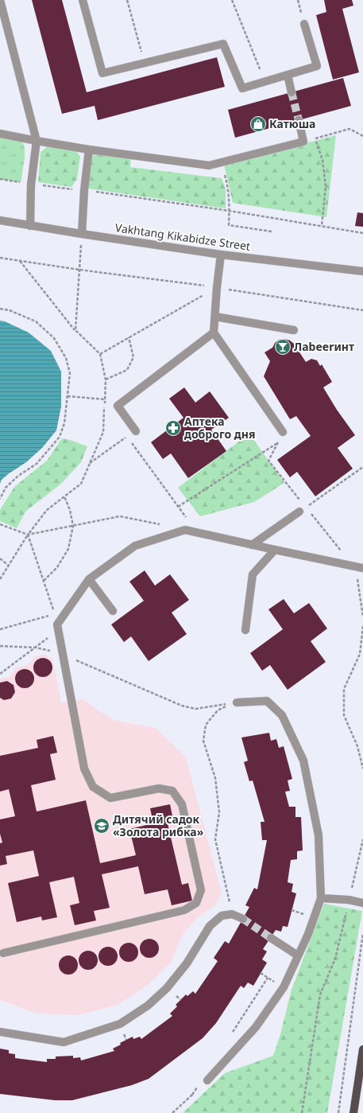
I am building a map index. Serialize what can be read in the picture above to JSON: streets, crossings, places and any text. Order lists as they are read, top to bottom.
{
  "streets": {
    "street": ["Vakhtang Kikabidze Street"]
  },
  "places": {
    "shop": ["Катюша"],
    "bar": ["Лаbeerинт"],
    "pharmacy": ["Аптека доброго дня"],
    "school or university": ["Дитячий садок «Золота рибка»"]
  }
}
